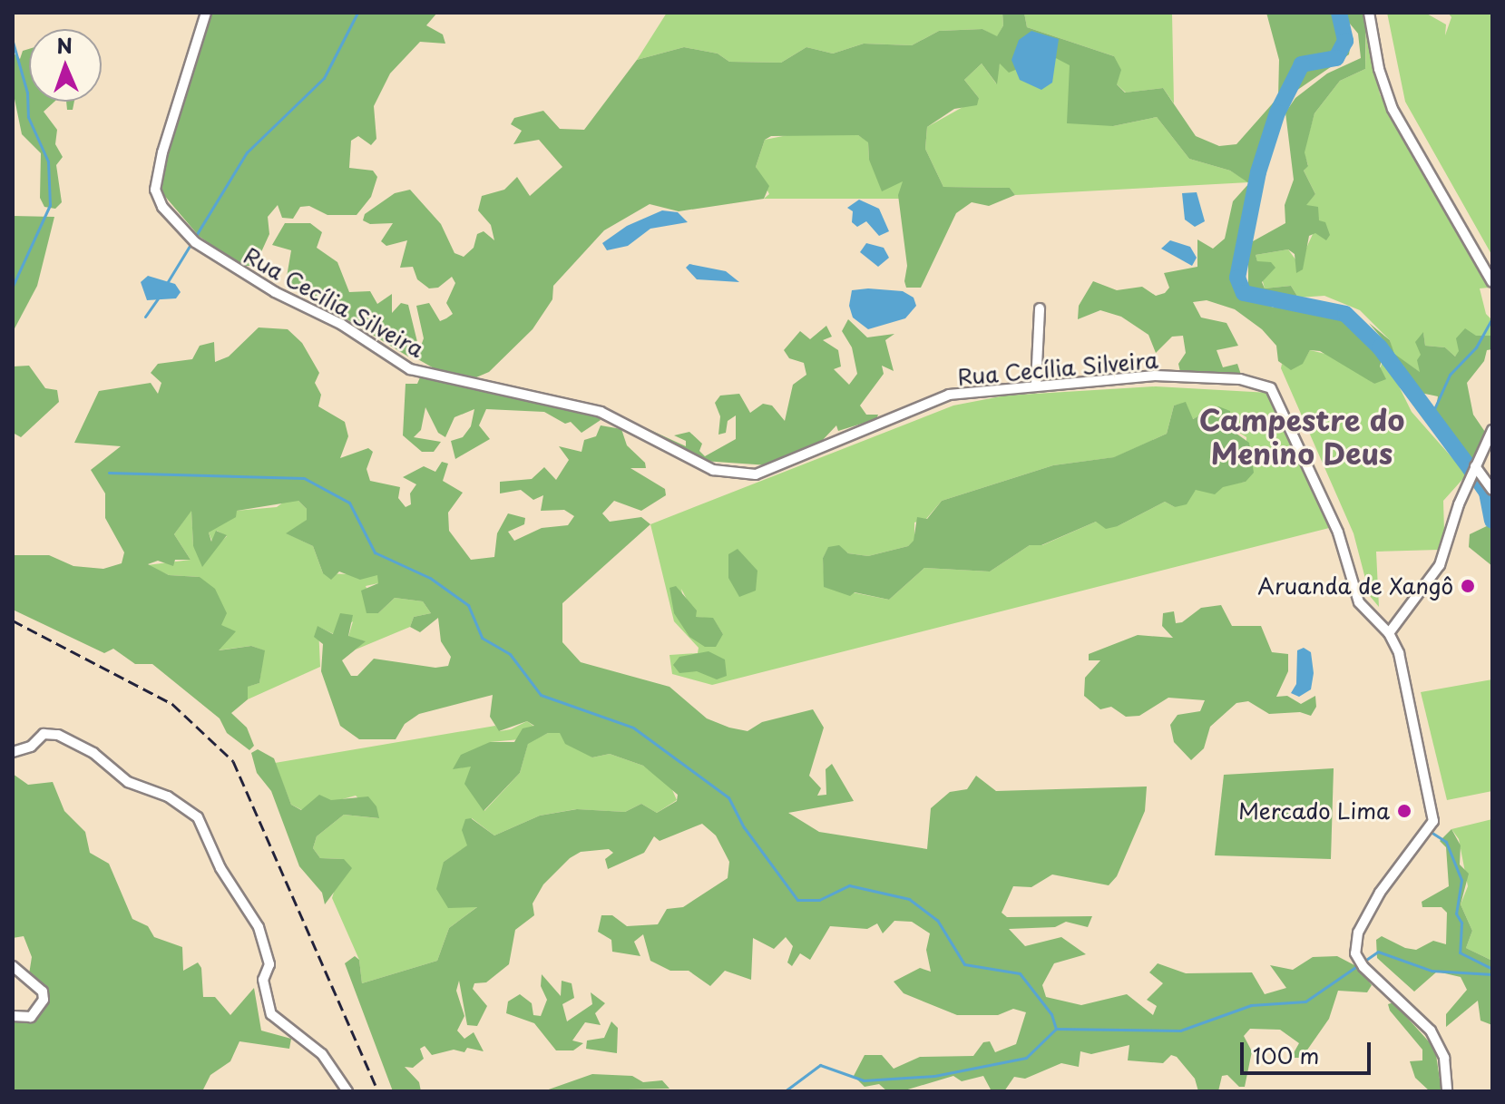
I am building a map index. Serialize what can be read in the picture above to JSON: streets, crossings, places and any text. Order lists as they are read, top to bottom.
{
  "streets": {
    "street": ["Rua Cecília Silveira"]
  },
  "districts": ["Campestre do Menino Deus"],
  "places": ["Aruanda de Xangô", "Mercado Lima"],
  "scale_bar": "100 m",
  "north": "top"
}
